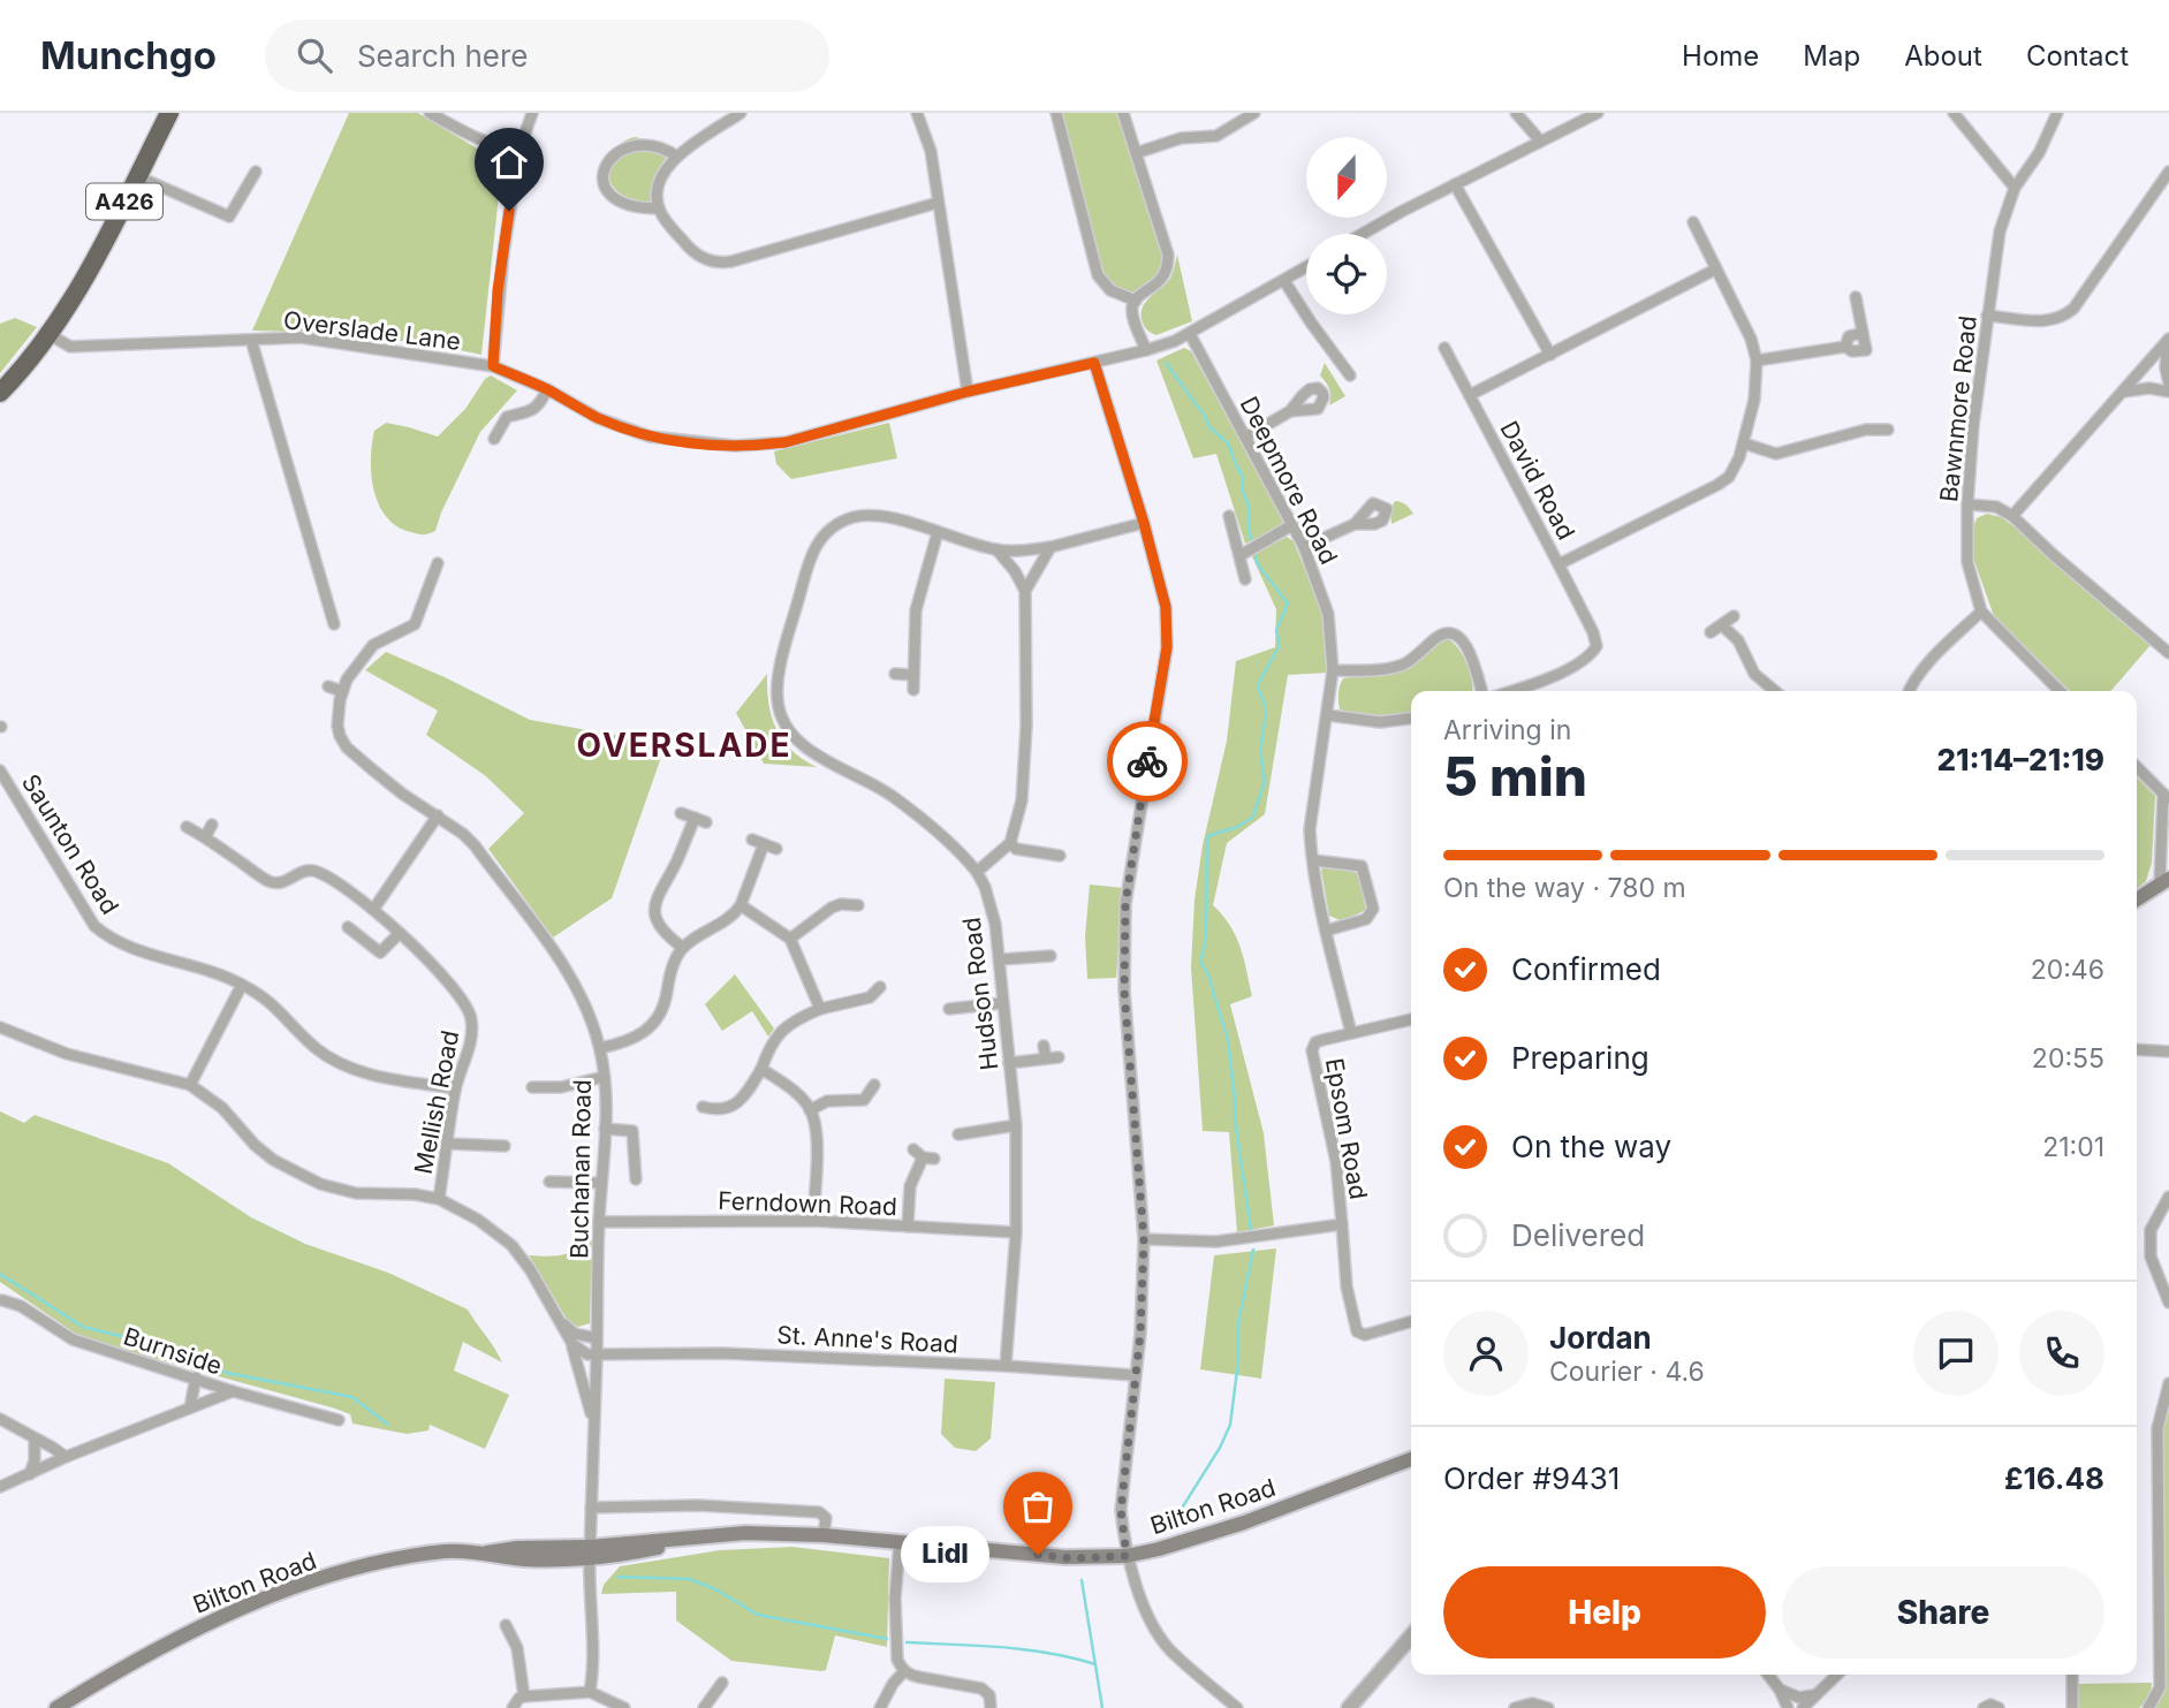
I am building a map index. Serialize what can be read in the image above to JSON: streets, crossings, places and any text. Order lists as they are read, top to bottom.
{
  "streets": {
    "highway": ["A426"],
    "main road": ["Bilton Road"],
    "street": [
      "Overslade Lane",
      "Bawnmore Road",
      "Deepmore Road",
      "David Road",
      "Saunton Road",
      "Hudson Road",
      "Mellish Road",
      "Epsom Road",
      "Buchanan Road",
      "Ferndown Road",
      "St. Anne's Road",
      "Burnside"
    ]
  },
  "crossings": [
    ["A426", "Overslade Lane"],
    ["Overslade Lane", "Deepmore Road"],
    ["Deepmore Road", "Epsom Road"],
    ["Saunton Road", "Mellish Road"],
    ["Hudson Road", "Ferndown Road"],
    ["Hudson Road", "St. Anne's Road"],
    ["Buchanan Road", "Ferndown Road"],
    ["Buchanan Road", "St. Anne's Road"],
    ["Buchanan Road", "Bilton Road"]
  ],
  "districts": ["OVERSLADE"],
  "places": ["Lidl"],
  "north": "bottom",
  "page": {
    "header": "Munchgo",
    "search": "Search here",
    "nav": [
      "Home",
      "Map",
      "About",
      "Contact"
    ],
    "heading": ["5 min", "Arriving in", "21:14–21:19"],
    "panel": [
      "Jordan",
      "Courier · 4.6",
      "Order #9431",
      "£16.48"
    ],
    "bar": "On the way · 780 m",
    "list": [
      ["Confirmed", "20:46"],
      ["Preparing", "20:55"],
      ["On the way", "21:01"],
      "Delivered"
    ],
    "bubble": "Lidl",
    "buttons": ["Help", "Share"]
  }
}
